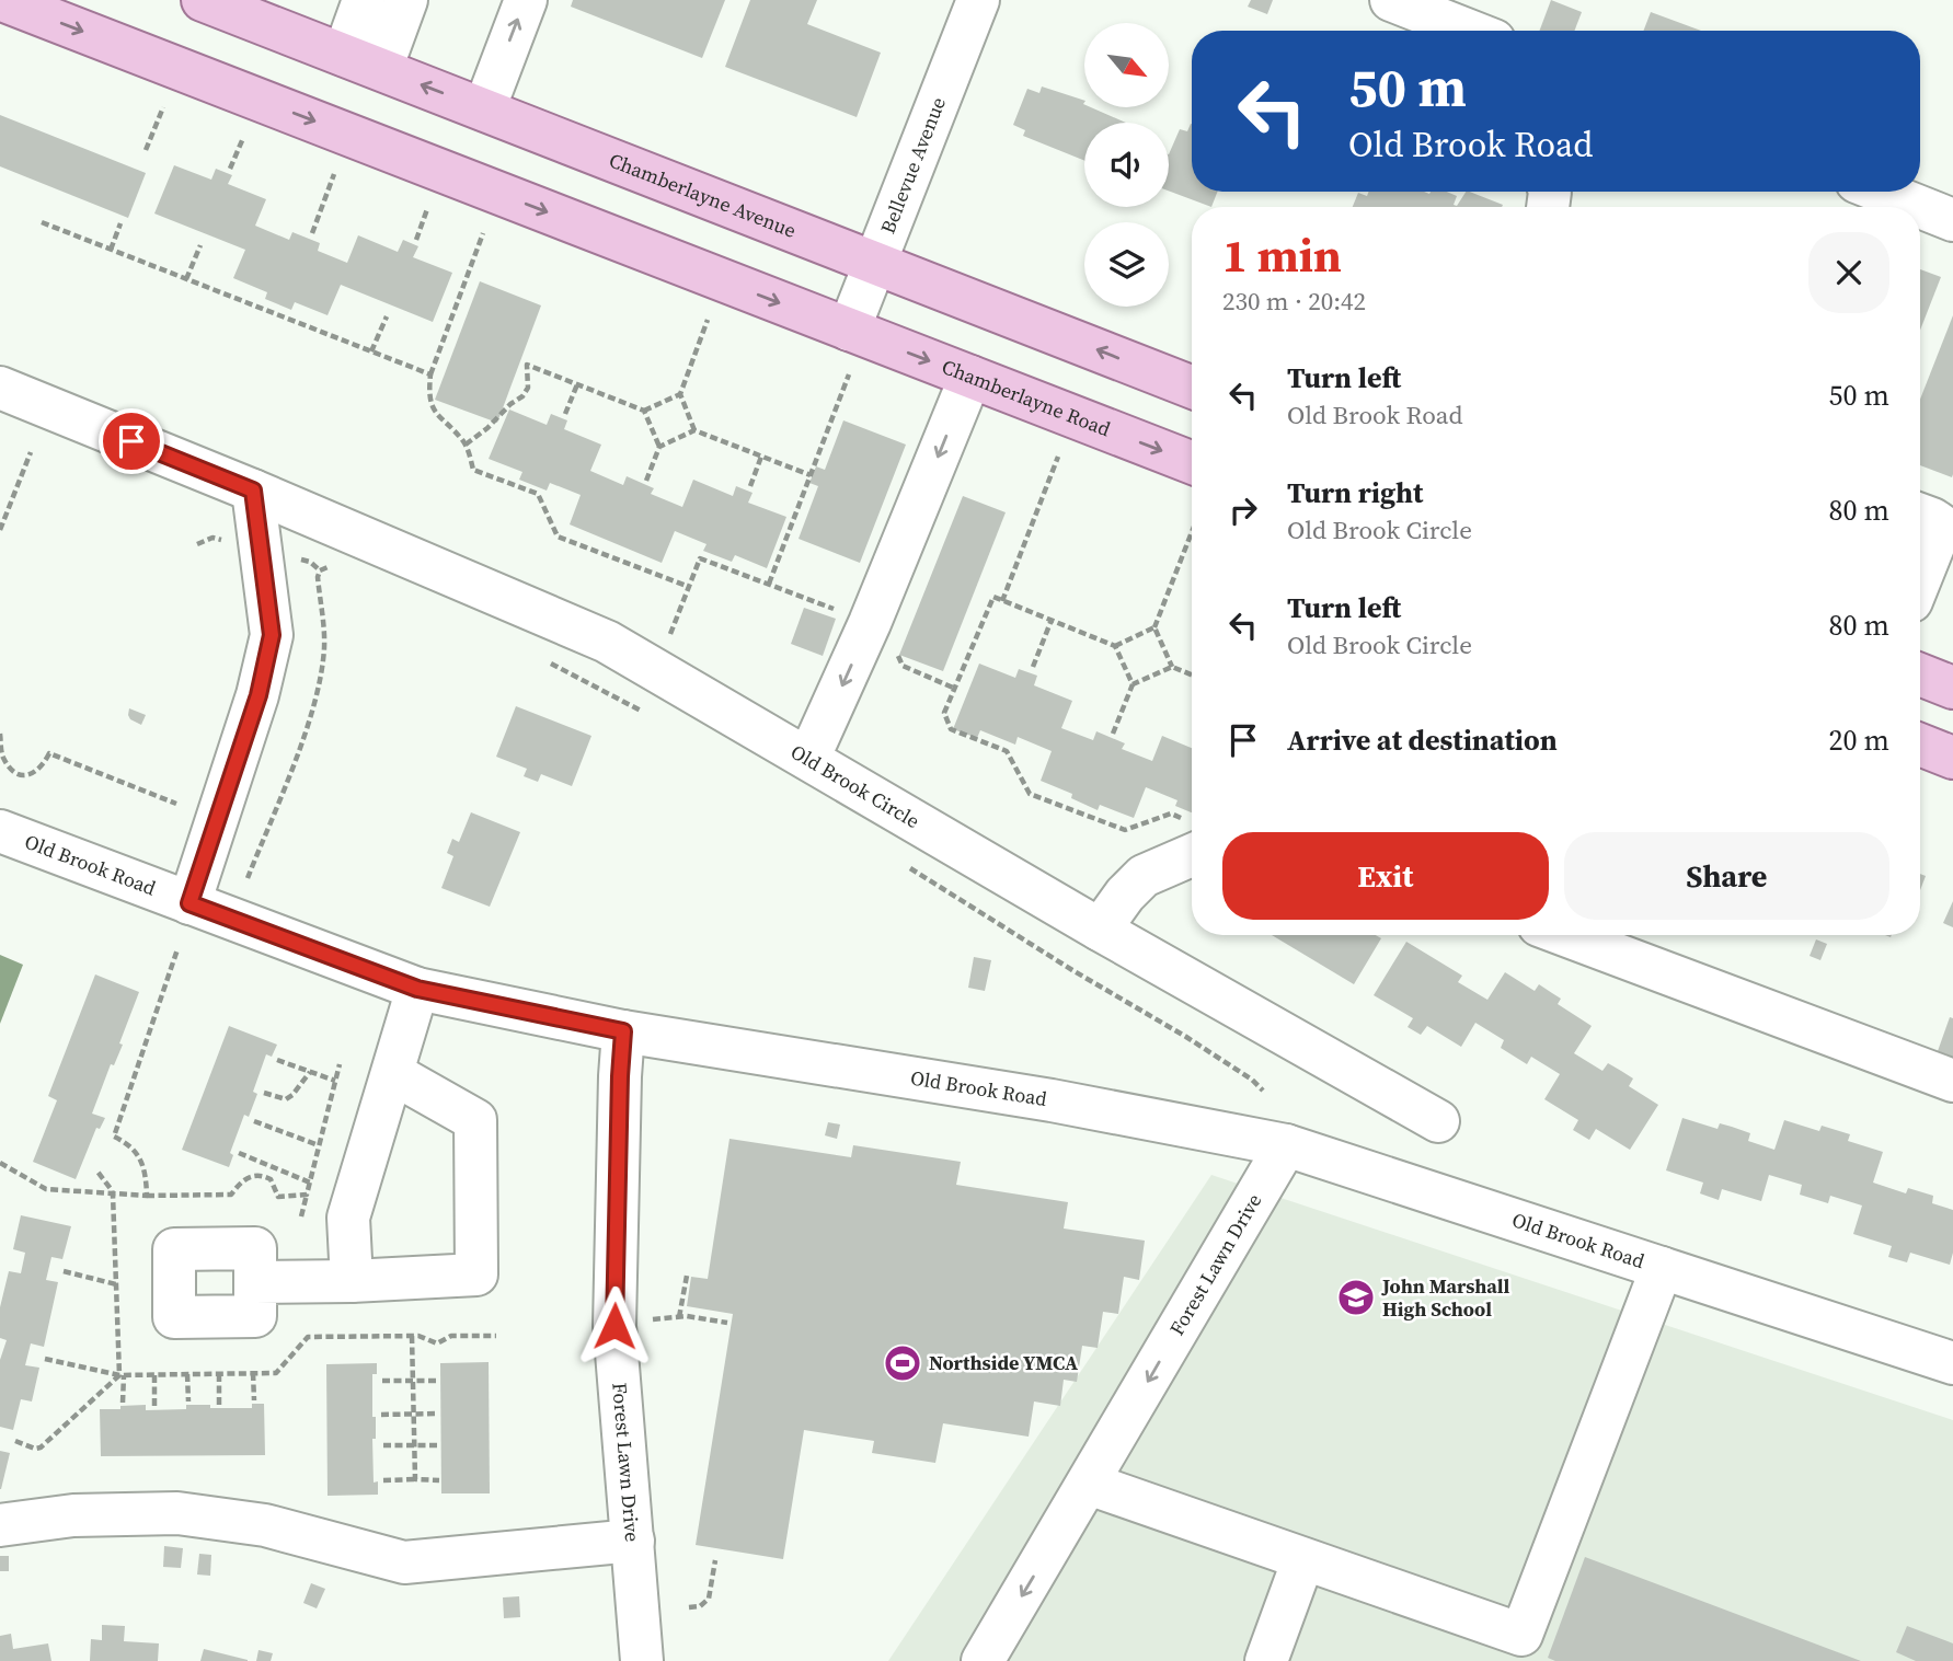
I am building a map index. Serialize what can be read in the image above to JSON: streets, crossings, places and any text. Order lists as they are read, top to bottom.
{
  "streets": {
    "main road": ["Chamberlayne Avenue", "Chamberlayne Road"],
    "street": [
      "Bellevue Avenue",
      "Old Brook Circle",
      "Old Brook Road",
      "Forest Lawn Drive"
    ]
  },
  "crossings": [
    ["Bellevue Avenue", "Chamberlayne Avenue"],
    ["Bellevue Avenue", "Chamberlayne Road"],
    ["Old Brook Road", "Forest Lawn Drive"]
  ],
  "one_way": ["Chamberlayne Avenue", "Chamberlayne Road", "Forest Lawn Drive"],
  "places": {
    "school or university": ["John Marshall High School"],
    "sports": ["Northside YMCA"]
  },
  "north": "bottom right",
  "page": {
    "turn": ["50 m", "Old Brook Road"],
    "heading": ["1 min", "230 m · 20:42"],
    "list": [
      {
        "name": "Turn left",
        "note": "Old Brook Road",
        "value": "50 m"
      },
      {
        "name": "Turn right",
        "note": "Old Brook Circle",
        "value": "80 m"
      },
      {
        "name": "Turn left",
        "note": "Old Brook Circle",
        "value": "80 m"
      },
      {
        "name": "Arrive at destination",
        "value": "20 m"
      }
    ],
    "buttons": ["Exit", "Share"]
  }
}
